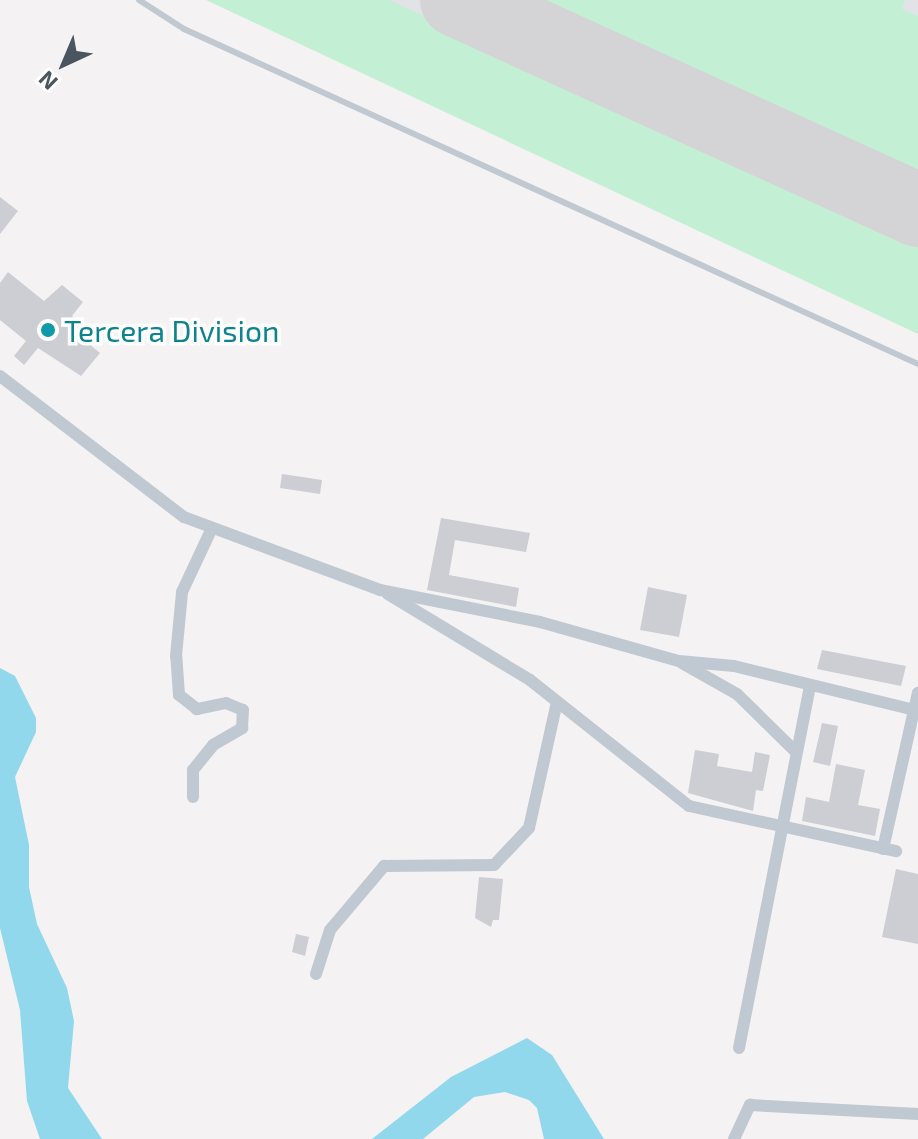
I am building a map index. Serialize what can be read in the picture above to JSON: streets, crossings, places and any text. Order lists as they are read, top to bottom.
{
  "places": ["Tercera Division"],
  "north": "bottom left"
}
